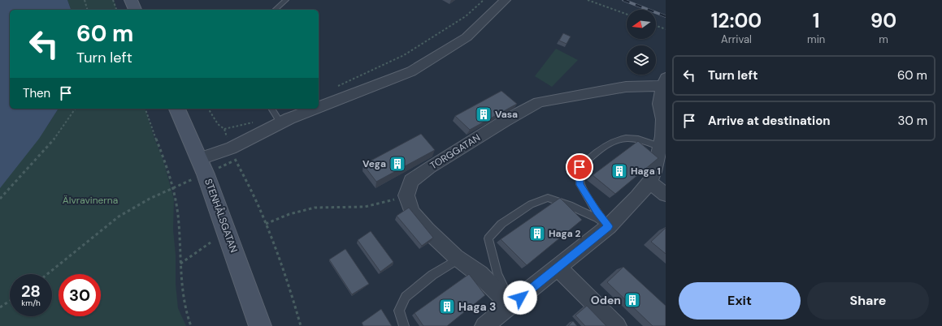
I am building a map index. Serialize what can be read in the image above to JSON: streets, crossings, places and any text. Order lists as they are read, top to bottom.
{
  "streets": {
    "street": ["TORGGATAN", "STENHÅLSGATAN"]
  },
  "parks": ["Älvravinerna"],
  "places": {
    "building": [
      "Vasa",
      "Vega",
      "Haga 1",
      "Haga 2",
      "Oden",
      "Haga 3"
    ]
  },
  "north": "left",
  "page": {
    "eta": [
      "12:00",
      "Arrival",
      "1",
      "min",
      "90",
      "m"
    ],
    "turn": ["60 m", "Turn left"],
    "list": [
      {
        "name": "Turn left",
        "value": "60 m"
      },
      {
        "name": "Arrive at destination",
        "value": "30 m"
      }
    ],
    "then": "Then",
    "speed": "28 km/h",
    "limit": "30",
    "buttons": ["Exit", "Share"]
  }
}
